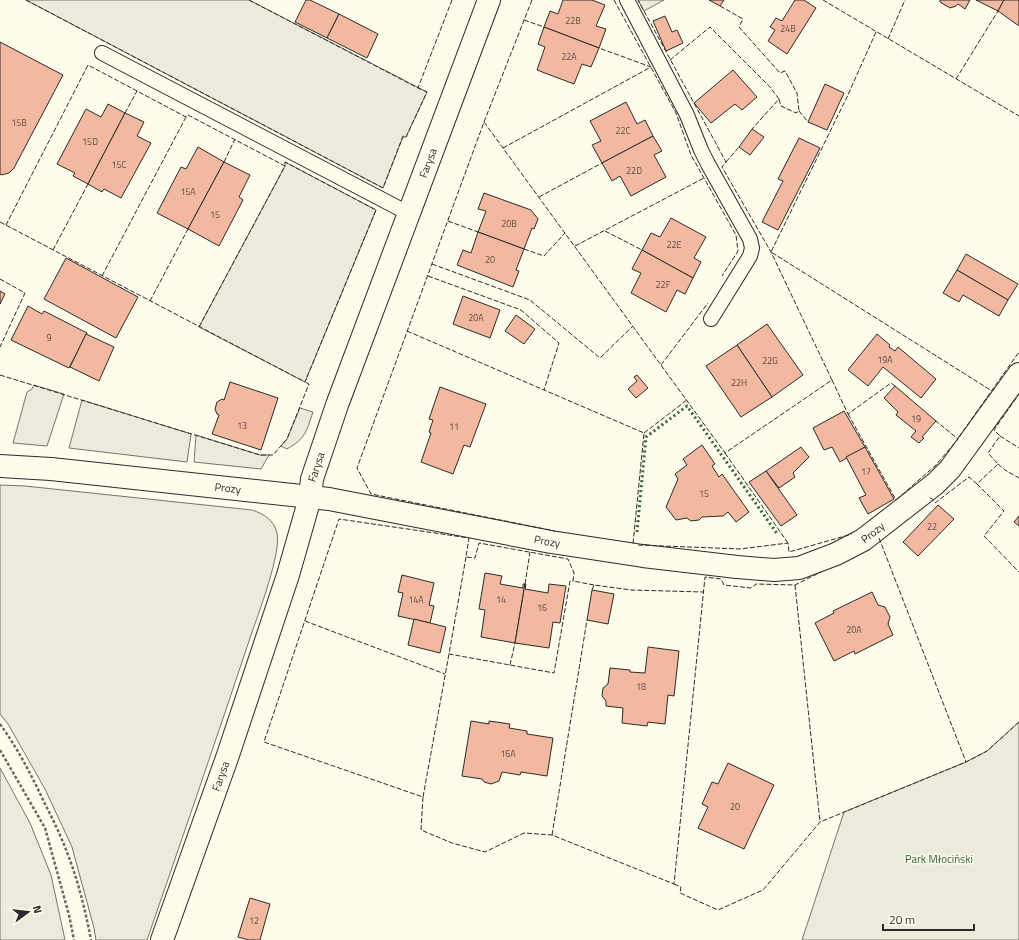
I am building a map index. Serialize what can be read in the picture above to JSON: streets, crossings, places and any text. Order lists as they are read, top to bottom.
{
  "streets": {
    "street": ["Farysa", "Prozy"]
  },
  "crossings": [
    ["Farysa", "Prozy"]
  ],
  "parks": ["Park Młociński"],
  "house_numbers": [
    "22B",
    "24B",
    "22A",
    "15B",
    "22C",
    "15D",
    "15C",
    "22D",
    "15A",
    "15",
    "20B",
    "22E",
    "20",
    "22F",
    "20A",
    "9",
    "19A",
    "22G",
    "22H",
    "19",
    "13",
    "11",
    "17",
    "15",
    "22",
    "14A",
    "14",
    "16",
    "20A",
    "18",
    "16A",
    "20",
    "12"
  ],
  "scale_bar": "20 m",
  "north": "right"
}
